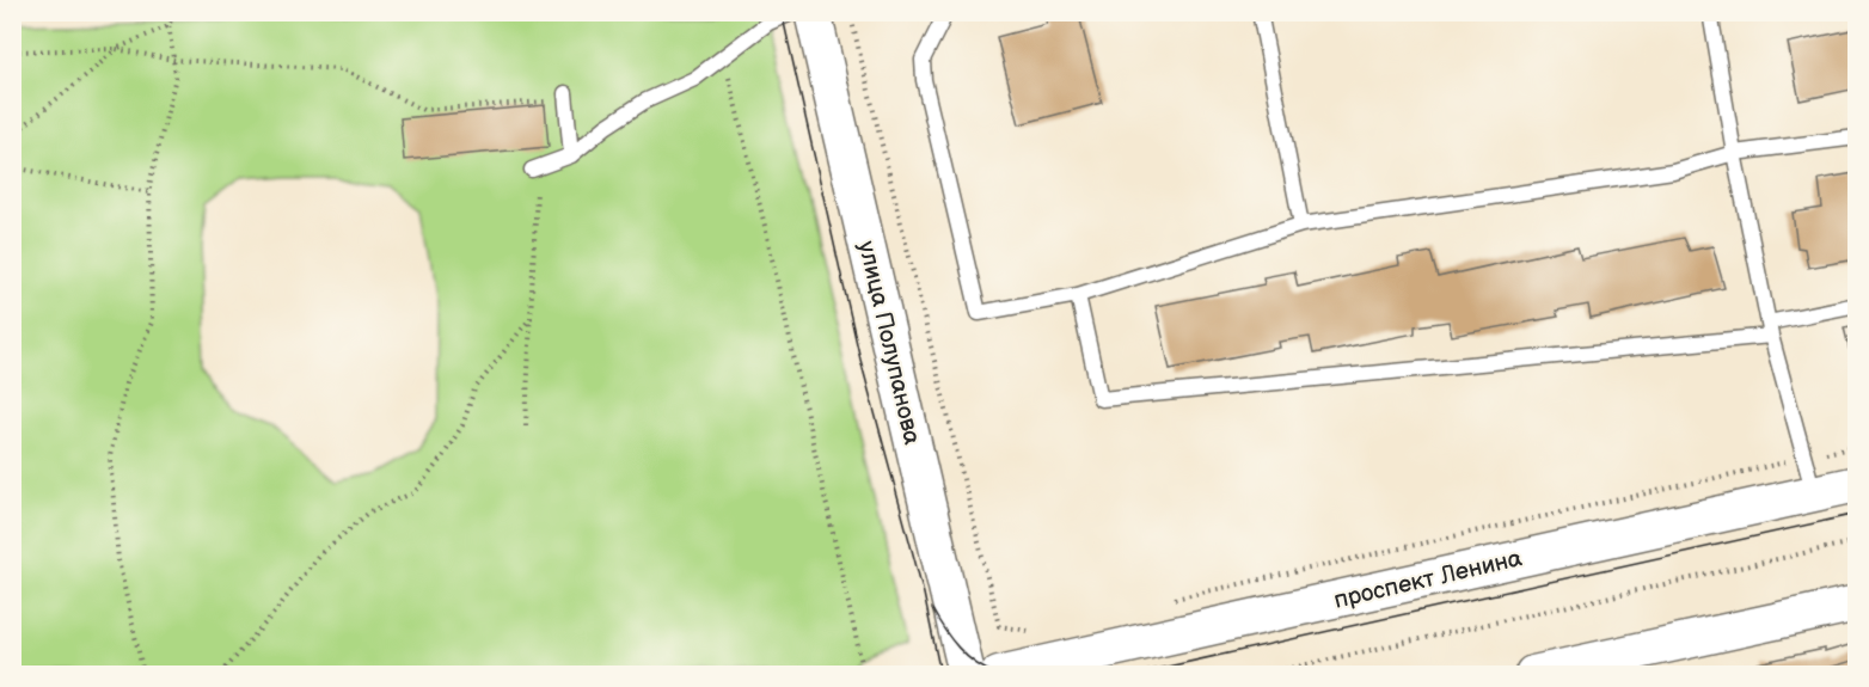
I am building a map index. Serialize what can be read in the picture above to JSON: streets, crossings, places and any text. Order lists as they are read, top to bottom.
{
  "streets": {
    "street": ["улица Полупанова", "проспект Ленина"]
  }
}
